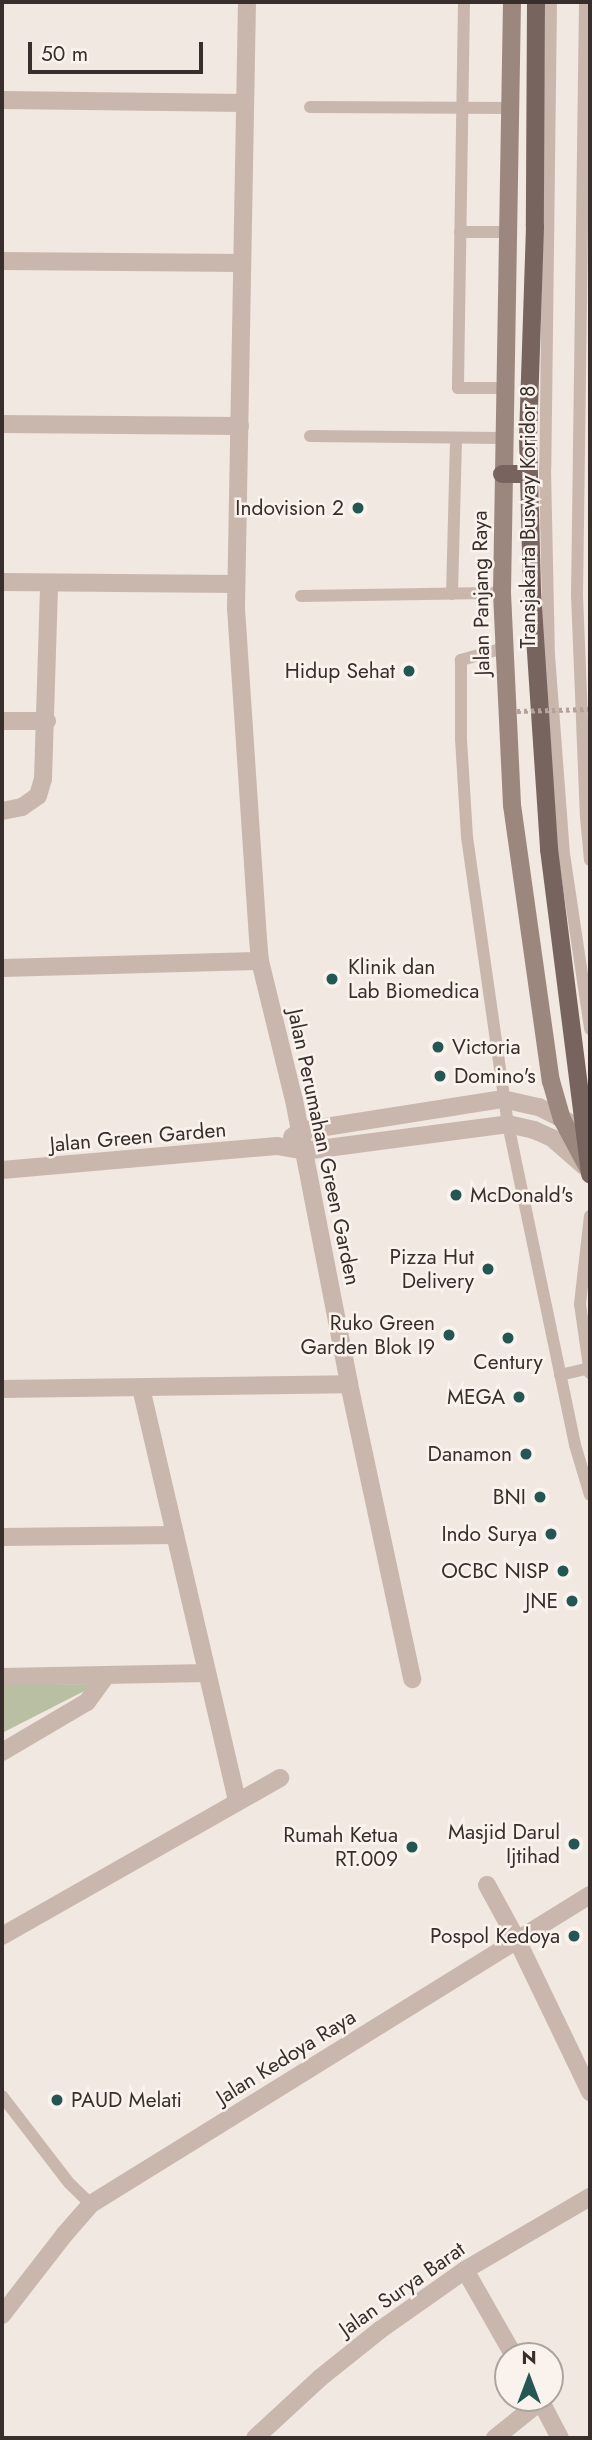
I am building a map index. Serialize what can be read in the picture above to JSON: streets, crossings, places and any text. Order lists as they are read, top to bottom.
{
  "streets": {
    "main road": ["Jalan Panjang Raya"],
    "street": [
      "Jalan Green Garden",
      "Jalan Perumahan Green Garden",
      "Jalan Kedoya Raya",
      "Jalan Surya Barat"
    ],
    "lane": ["Transjakarta Busway Koridor 8"]
  },
  "crossings": [
    ["Jalan Panjang Raya", "Jalan Green Garden"],
    ["Jalan Green Garden", "Jalan Perumahan Green Garden"]
  ],
  "places": [
    "Indovision 2",
    "Hidup Sehat",
    "Klinik dan Lab Biomedica",
    "Victoria",
    "Domino's",
    "McDonald's",
    "Pizza Hut Delivery",
    "Ruko Green Garden Blok I9",
    "Century",
    "MEGA",
    "Danamon",
    "BNI",
    "Indo Surya",
    "OCBC NISP",
    "JNE",
    "Masjid Darul Ijtihad",
    "Rumah Ketua RT.009",
    "Pospol Kedoya",
    "PAUD Melati"
  ],
  "scale_bar": "50 m",
  "north": "top"
}
